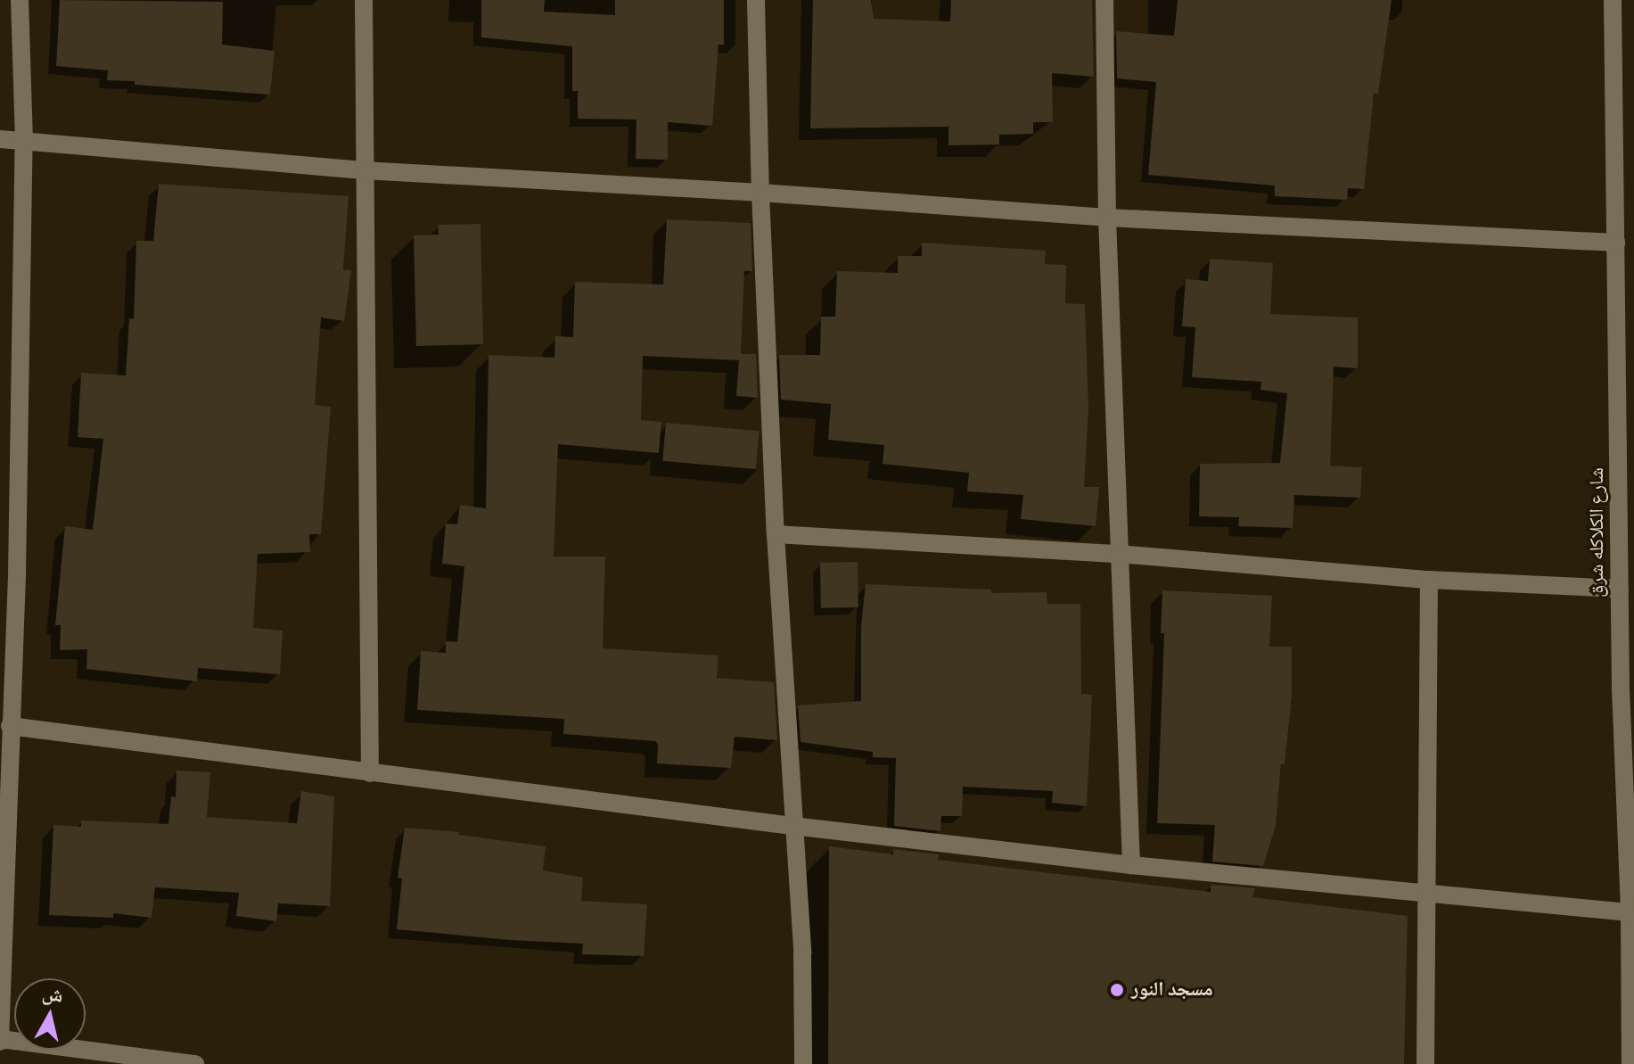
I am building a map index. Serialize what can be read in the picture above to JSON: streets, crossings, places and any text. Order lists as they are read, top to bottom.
{
  "streets": {
    "street": ["شارع الكلاكله شرق"]
  },
  "places": ["مسجد النور"],
  "north": "top"
}
